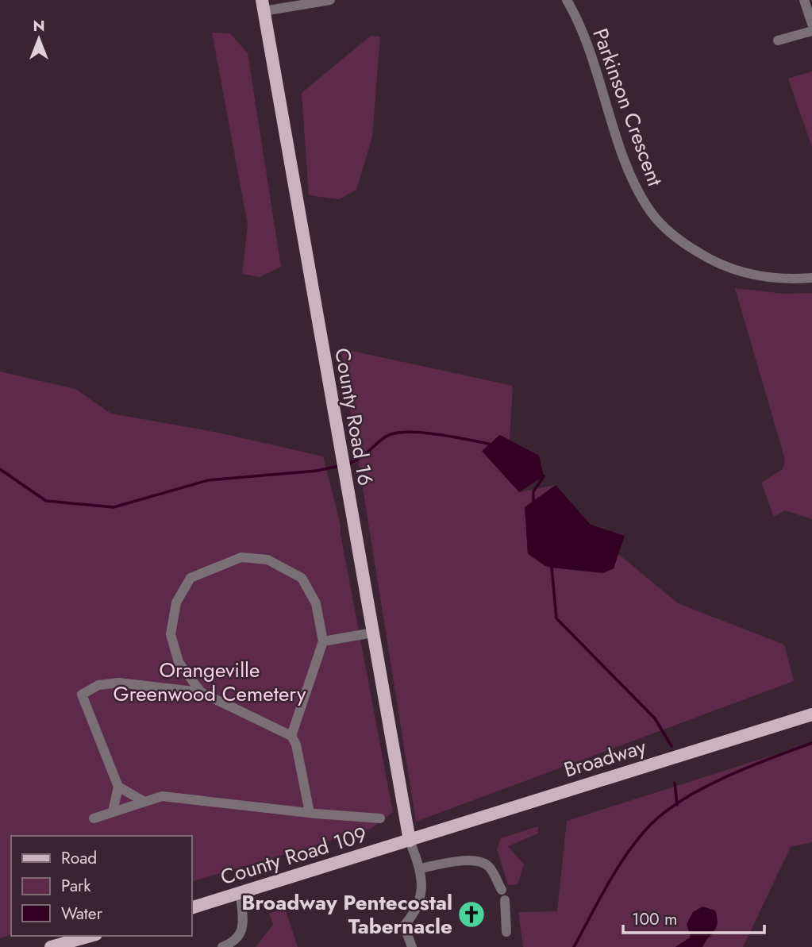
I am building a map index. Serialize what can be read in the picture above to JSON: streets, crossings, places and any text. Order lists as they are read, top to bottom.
{
  "streets": {
    "main road": ["County Road 16", "Broadway", "County Road 109"],
    "street": ["Parkinson Crescent"]
  },
  "crossings": [
    ["County Road 16", "Broadway"],
    ["County Road 16", "County Road 109"],
    ["Broadway", "County Road 109"]
  ],
  "parks": ["Orangeville Greenwood Cemetery"],
  "places": {
    "church": ["Broadway Pentecostal Tabernacle"]
  },
  "legend": ["Road", "Park", "Water"],
  "scale_bar": "100 m",
  "north": "top"
}
